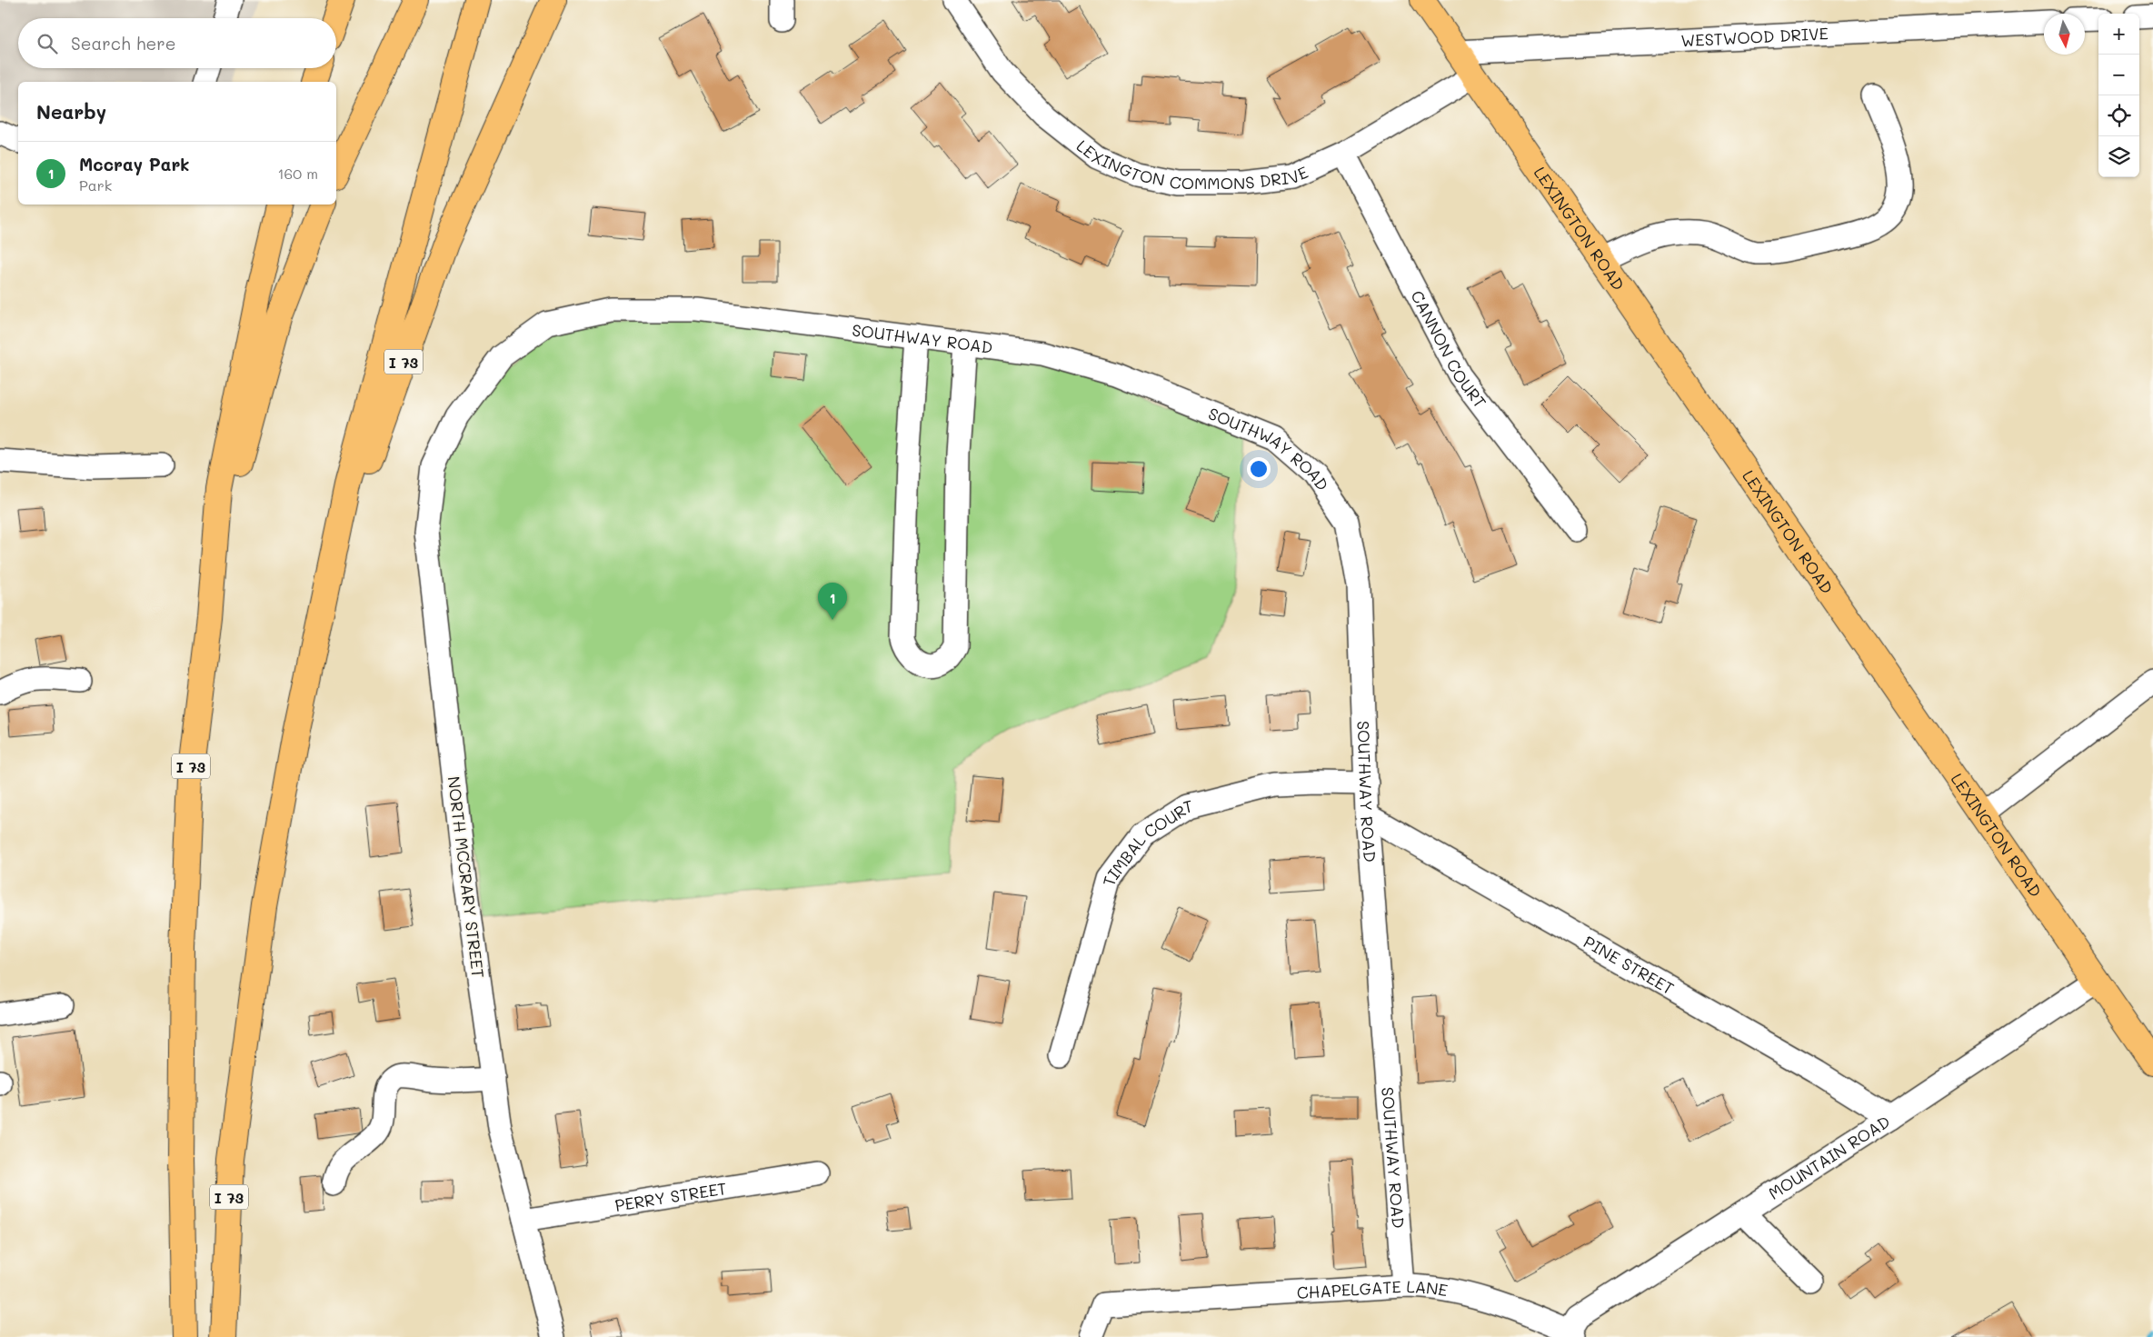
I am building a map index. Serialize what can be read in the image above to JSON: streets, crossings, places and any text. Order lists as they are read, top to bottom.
{
  "streets": {
    "main road": ["LEXINGTON ROAD", "I 73"],
    "street": [
      "WESTWOOD DRIVE",
      "LEXINGTON COMMONS DRIVE",
      "SOUTHWAY ROAD",
      "CANNON COURT",
      "TIMBAL COURT",
      "NORTH MCCRARY STREET",
      "PINE STREET",
      "MOUNTAIN ROAD",
      "PERRY STREET",
      "CHAPELGATE LANE"
    ]
  },
  "crossings": [
    ["WESTWOOD DRIVE", "LEXINGTON ROAD"],
    ["LEXINGTON COMMONS DRIVE", "LEXINGTON ROAD"],
    ["LEXINGTON COMMONS DRIVE", "CANNON COURT"],
    ["LEXINGTON ROAD", "MOUNTAIN ROAD"],
    ["SOUTHWAY ROAD", "TIMBAL COURT"],
    ["SOUTHWAY ROAD", "NORTH MCCRARY STREET"],
    ["SOUTHWAY ROAD", "PINE STREET"],
    ["SOUTHWAY ROAD", "CHAPELGATE LANE"],
    ["NORTH MCCRARY STREET", "PERRY STREET"],
    ["PINE STREET", "MOUNTAIN ROAD"],
    ["MOUNTAIN ROAD", "CHAPELGATE LANE"]
  ],
  "north": "bottom",
  "page": {
    "map_buttons": ["+", "−"],
    "search": "Search here",
    "heading": "Nearby",
    "list": [
      {
        "mark": "1",
        "name": "Mccray Park",
        "note": "Park",
        "value": "160 m"
      }
    ],
    "pins": "1"
  }
}
